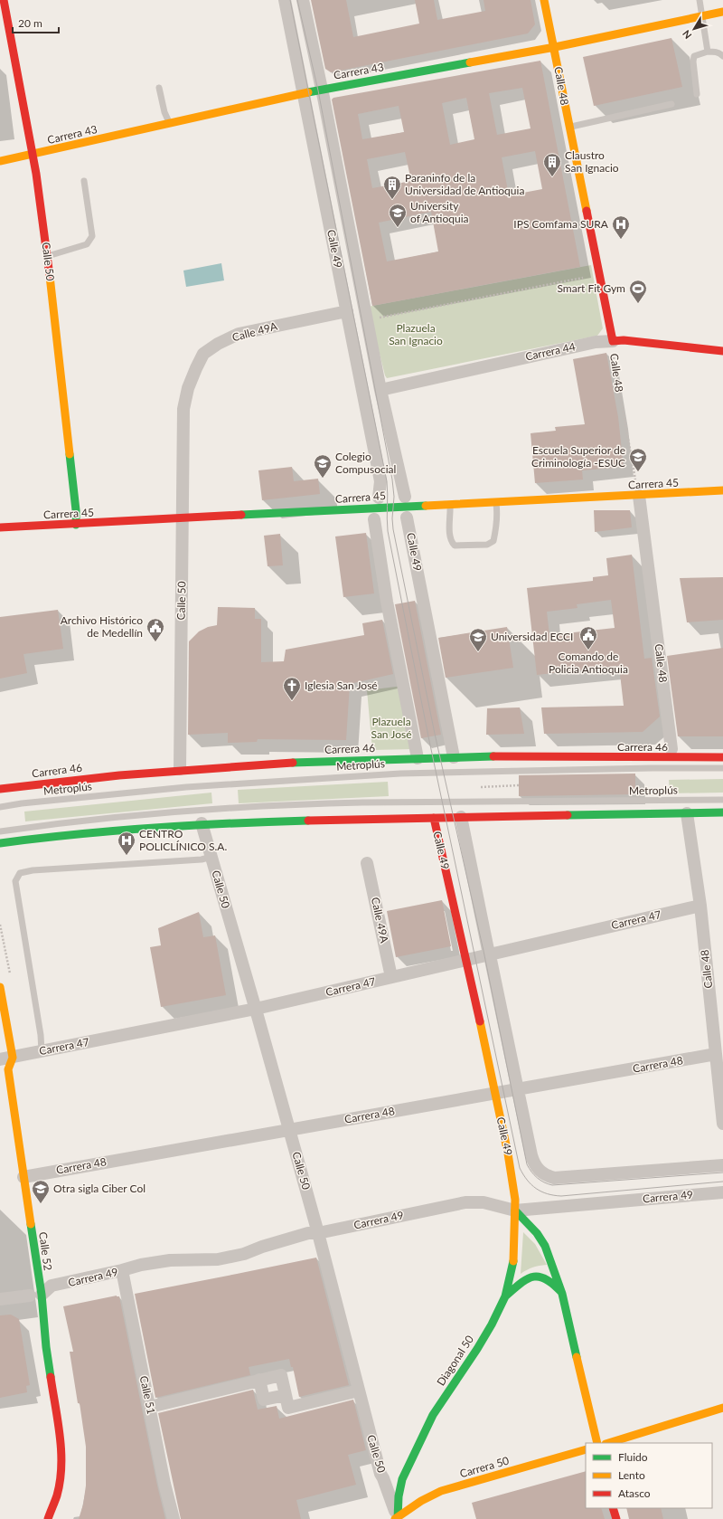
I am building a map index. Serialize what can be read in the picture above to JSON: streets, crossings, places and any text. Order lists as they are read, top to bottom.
{
  "streets": {
    "main road": [
      "Carrera 43",
      "Calle 48",
      "Calle 49",
      "Calle 50",
      "Carrera 44",
      "Carrera 45",
      "Carrera 46",
      "Calle 52",
      "Diagonal 50",
      "Carrera 50"
    ],
    "street": [
      "Calle 49A",
      "Carrera 47",
      "Carrera 48",
      "Carrera 49",
      "Calle 51"
    ],
    "lane": ["Metroplús"]
  },
  "crossings": [
    ["Carrera 43", "Calle 48"],
    ["Carrera 43", "Calle 49"],
    ["Carrera 43", "Calle 50"],
    ["Calle 48", "Carrera 44"],
    ["Calle 48", "Carrera 45"],
    ["Calle 48", "Carrera 47"],
    ["Calle 48", "Carrera 48"],
    ["Calle 49", "Calle 49A"],
    ["Calle 49", "Carrera 44"],
    ["Calle 49", "Carrera 46"],
    ["Calle 49", "Carrera 47"],
    ["Calle 49", "Carrera 48"],
    ["Calle 49", "Carrera 49"],
    ["Calle 49", "Diagonal 50"],
    ["Calle 50", "Calle 49A"],
    ["Calle 50", "Carrera 45"],
    ["Calle 50", "Carrera 46"],
    ["Calle 50", "Carrera 47"],
    ["Calle 50", "Carrera 48"],
    ["Calle 50", "Carrera 49"],
    ["Calle 50", "Diagonal 50"],
    ["Calle 50", "Carrera 50"],
    ["Calle 49A", "Carrera 45"],
    ["Calle 49A", "Carrera 47"],
    ["Carrera 47", "Calle 52"],
    ["Carrera 48", "Calle 52"],
    ["Carrera 49", "Calle 52"],
    ["Carrera 49", "Diagonal 50"],
    ["Carrera 49", "Calle 51"],
    ["Diagonal 50", "Carrera 50"]
  ],
  "parks": ["Plazuela San Ignacio", "Plazuela San José"],
  "places": {
    "building": ["Claustro San Ignacio", "Paraninfo de la Universidad de Antioquia"],
    "school or university": [
      "University of Antioquia",
      "Escuela Superior de Criminología -ESUC",
      "Colegio Compusocial",
      "Universidad ECCI",
      "Otra sigla Ciber Col"
    ],
    "hospital": ["IPS Comfama SURA", "CENTRO POLICLÍNICO S.A."],
    "sports": ["Smart Fit Gym"],
    "public building": ["Archivo Histórico de Medellín", "Comando de Policia Antioquia"],
    "church": ["Iglesia San José"]
  },
  "legend": ["Fluido", "Lento", "Atasco"],
  "scale_bar": "20 m",
  "north": "bottom left"
}
